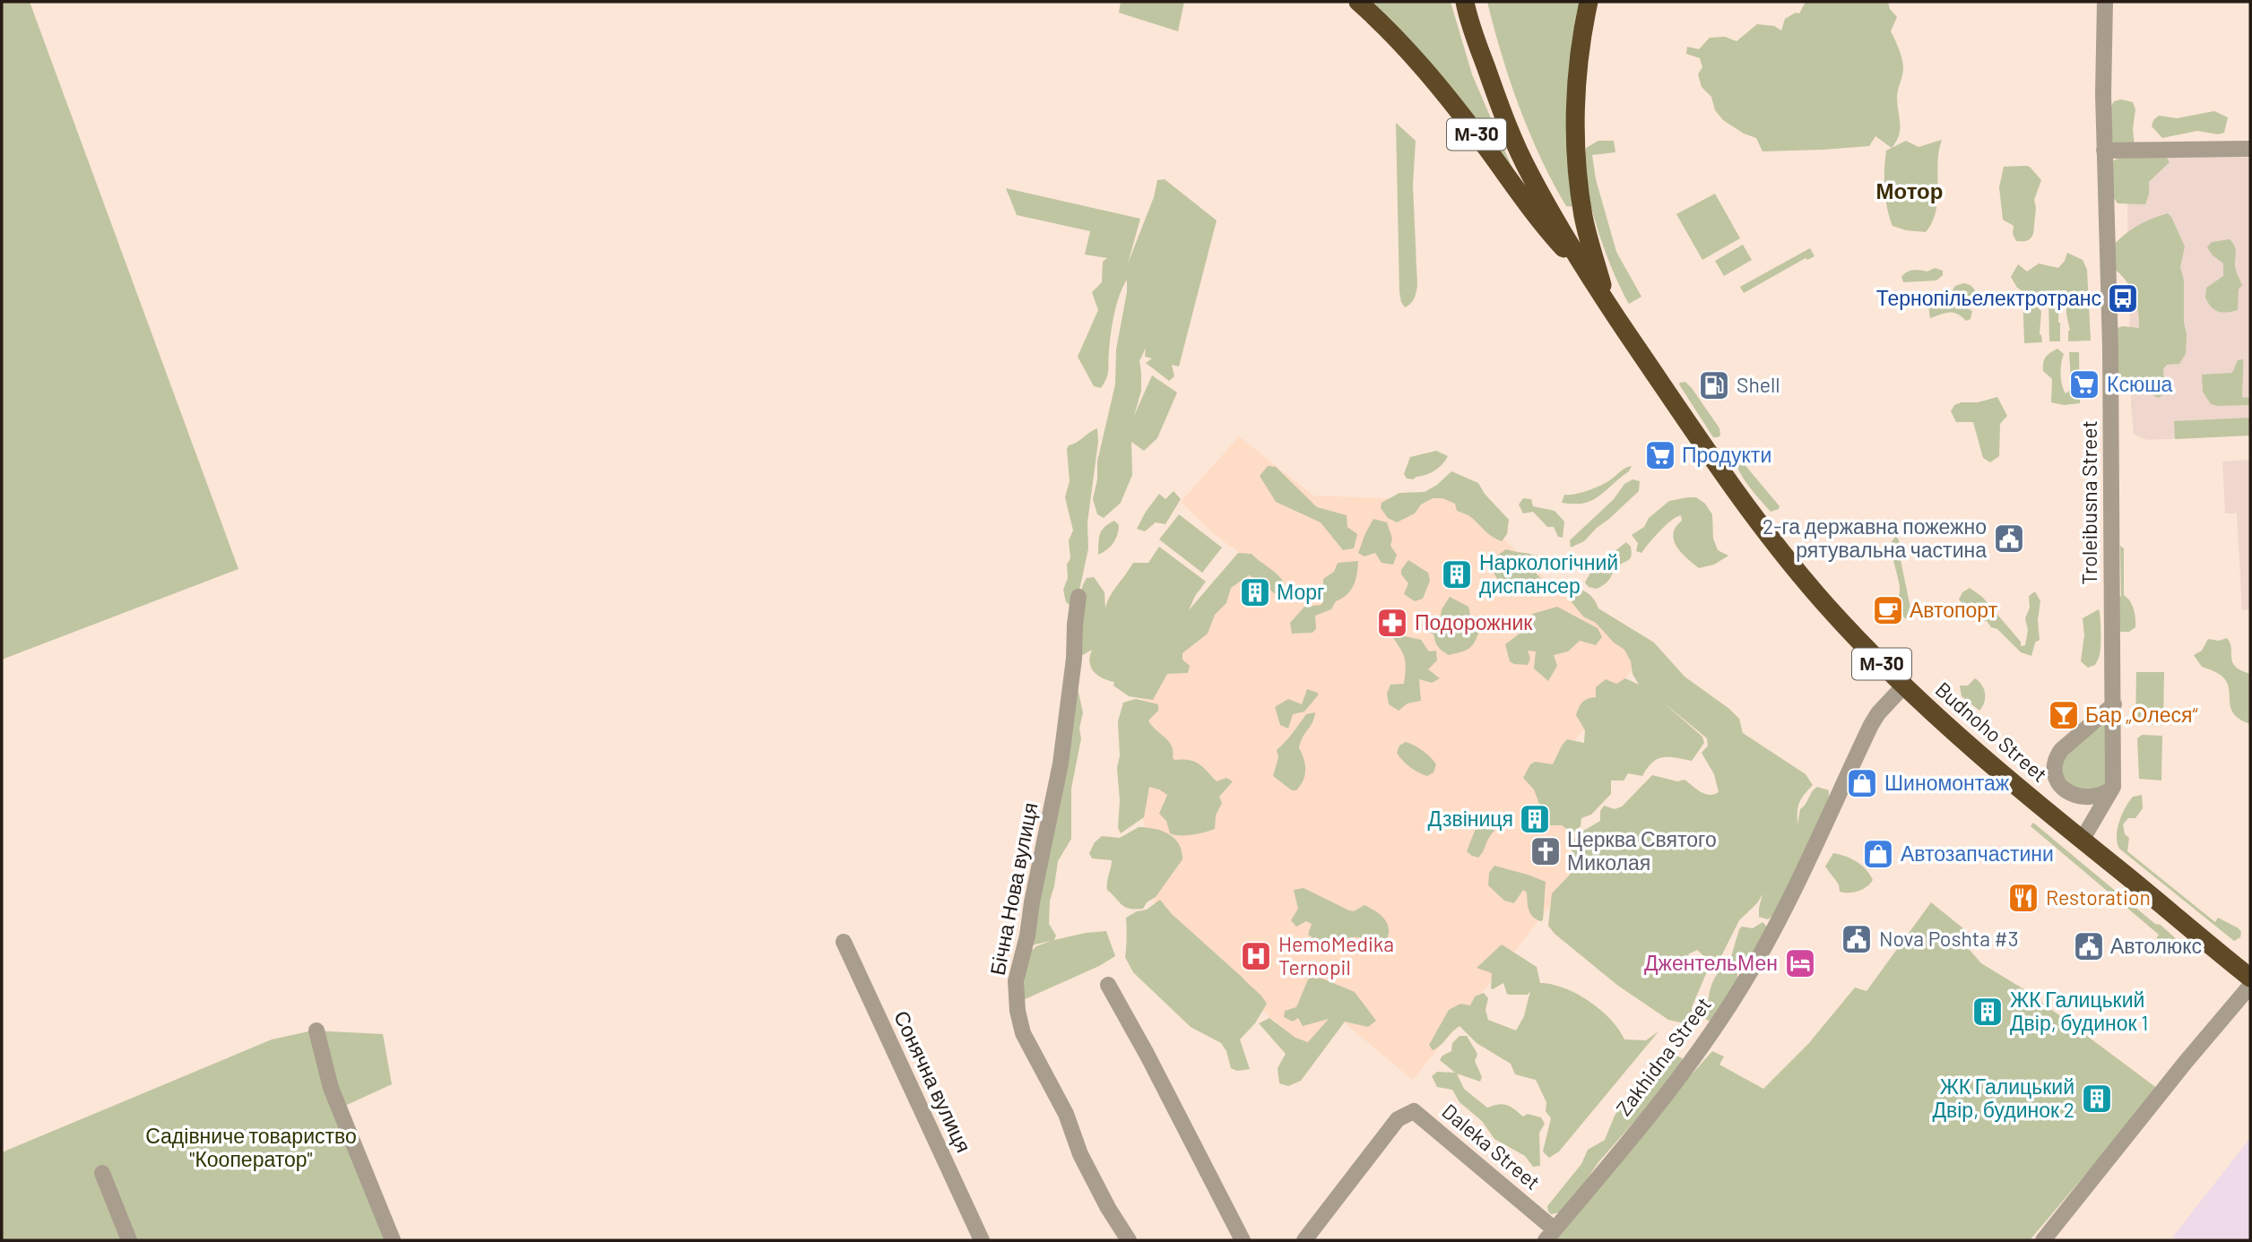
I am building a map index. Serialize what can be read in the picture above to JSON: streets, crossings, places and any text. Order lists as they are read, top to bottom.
{
  "streets": {
    "highway": ["М-30", "Budnoho Street"],
    "street": [
      "Troleibusna Street",
      "Бічна Нова вулиця",
      "Zakhidna Street",
      "Сонячна вулиця",
      "Daleka Street"
    ]
  },
  "crossings": [
    ["М-30", "Budnoho Street"],
    ["Troleibusna Street", "Budnoho Street"],
    ["Budnoho Street", "Zakhidna Street"],
    ["Zakhidna Street", "Daleka Street"]
  ],
  "districts": ["Мотор"],
  "parks": ["Садівниче товариство \"Кооператор\""],
  "places": {
    "bus stop": ["Тернопільелектротранс"],
    "supermarket": ["Ксюша", "Продукти"],
    "fuel station": ["Shell"],
    "public building": ["2-га державна пожежно рятувальна частина", "Nova Poshta #3", "Автолюкс"],
    "building": [
      "Наркологічний диспансер",
      "Морг",
      "Дзвіниця",
      "ЖК Галицький Двір, будинок 1",
      "ЖК Галицький Двір, будинок 2"
    ],
    "cafe": ["Автопорт"],
    "pharmacy": ["Подорожник"],
    "bar": ["Бар „Олеся“"],
    "shop": ["Шиномонтаж", "Автозапчастини"],
    "church": ["Церква Святого Миколая"],
    "restaurant": ["Restoration"],
    "hospital": ["HemoMedika Ternopil"],
    "hotel": ["ДжентельМен"]
  }
}
